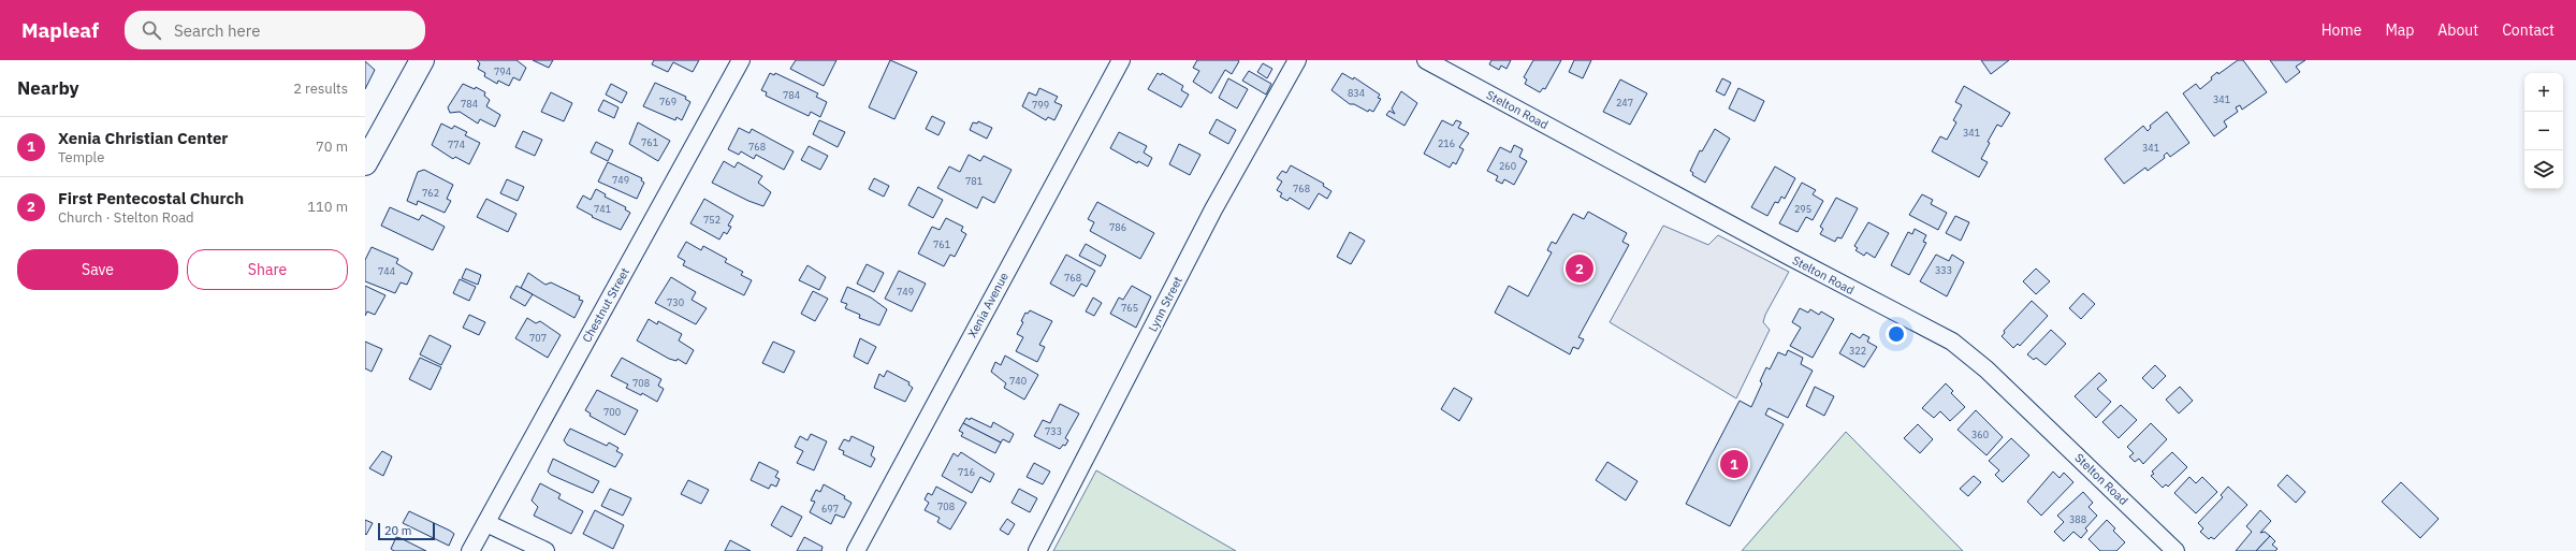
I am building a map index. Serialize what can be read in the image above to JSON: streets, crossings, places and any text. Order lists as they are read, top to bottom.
{
  "streets": {
    "street": [
      "Stelton Road",
      "Lynn Street",
      "Chestnut Street",
      "Xenia Avenue"
    ]
  },
  "house_numbers": [
    "794",
    "834",
    "784",
    "341",
    "769",
    "247",
    "784",
    "799",
    "341",
    "761",
    "216",
    "774",
    "768",
    "341",
    "260",
    "749",
    "781",
    "768",
    "762",
    "741",
    "295",
    "752",
    "786",
    "761",
    "333",
    "744",
    "768",
    "749",
    "730",
    "765",
    "707",
    "322",
    "740",
    "708",
    "700",
    "733",
    "360",
    "716",
    "708",
    "697",
    "388"
  ],
  "scale_bar": "20 m",
  "page": {
    "header": "Mapleaf",
    "search": "Search here",
    "nav": [
      "Home",
      "Map",
      "About",
      "Contact"
    ],
    "heading": ["Nearby", "2 results"],
    "map_buttons": ["+", "−"],
    "list": [
      {
        "mark": "1",
        "name": "Xenia Christian Center",
        "note": "Temple",
        "value": "70 m"
      },
      {
        "mark": "2",
        "name": "First Pentecostal Church",
        "note": "Church · Stelton Road",
        "value": "110 m"
      }
    ],
    "buttons": ["Save", "Share"],
    "pins": ["2", "1"],
    "scale": "20 m"
  }
}
